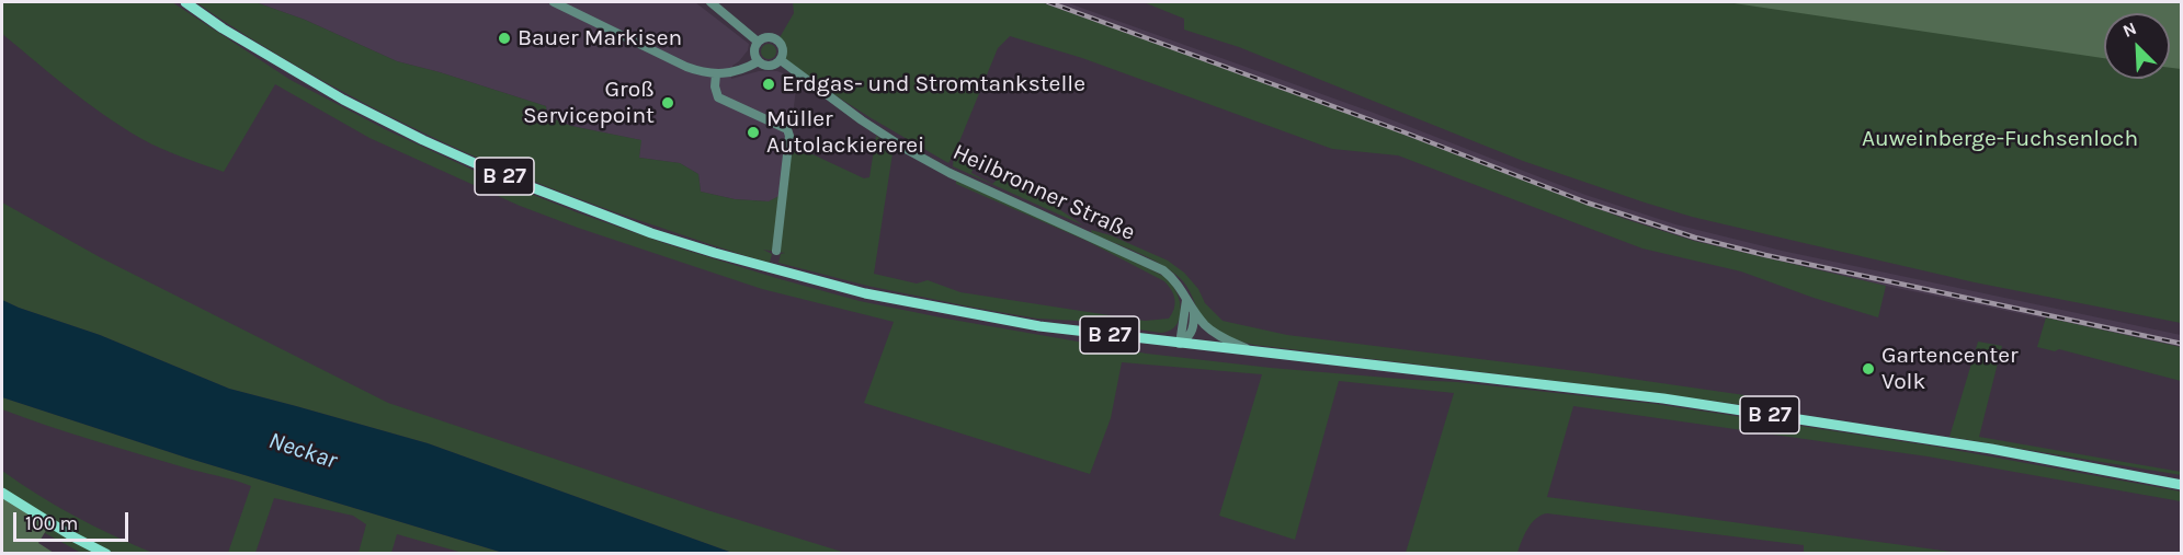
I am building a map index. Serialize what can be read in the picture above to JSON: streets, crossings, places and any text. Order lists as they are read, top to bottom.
{
  "streets": {
    "main road": ["B 27"],
    "street": ["Heilbronner Straße"]
  },
  "crossings": [
    ["B 27", "Heilbronner Straße"]
  ],
  "water": ["Neckar"],
  "parks": ["Auweinberge-Fuchsenloch"],
  "places": [
    "Bauer Markisen",
    "Erdgas- und Stromtankstelle",
    "Groß Servicepoint",
    "Müller Autolackiererei",
    "Gartencenter Volk"
  ],
  "scale_bar": "100 m",
  "north": "top left"
}
